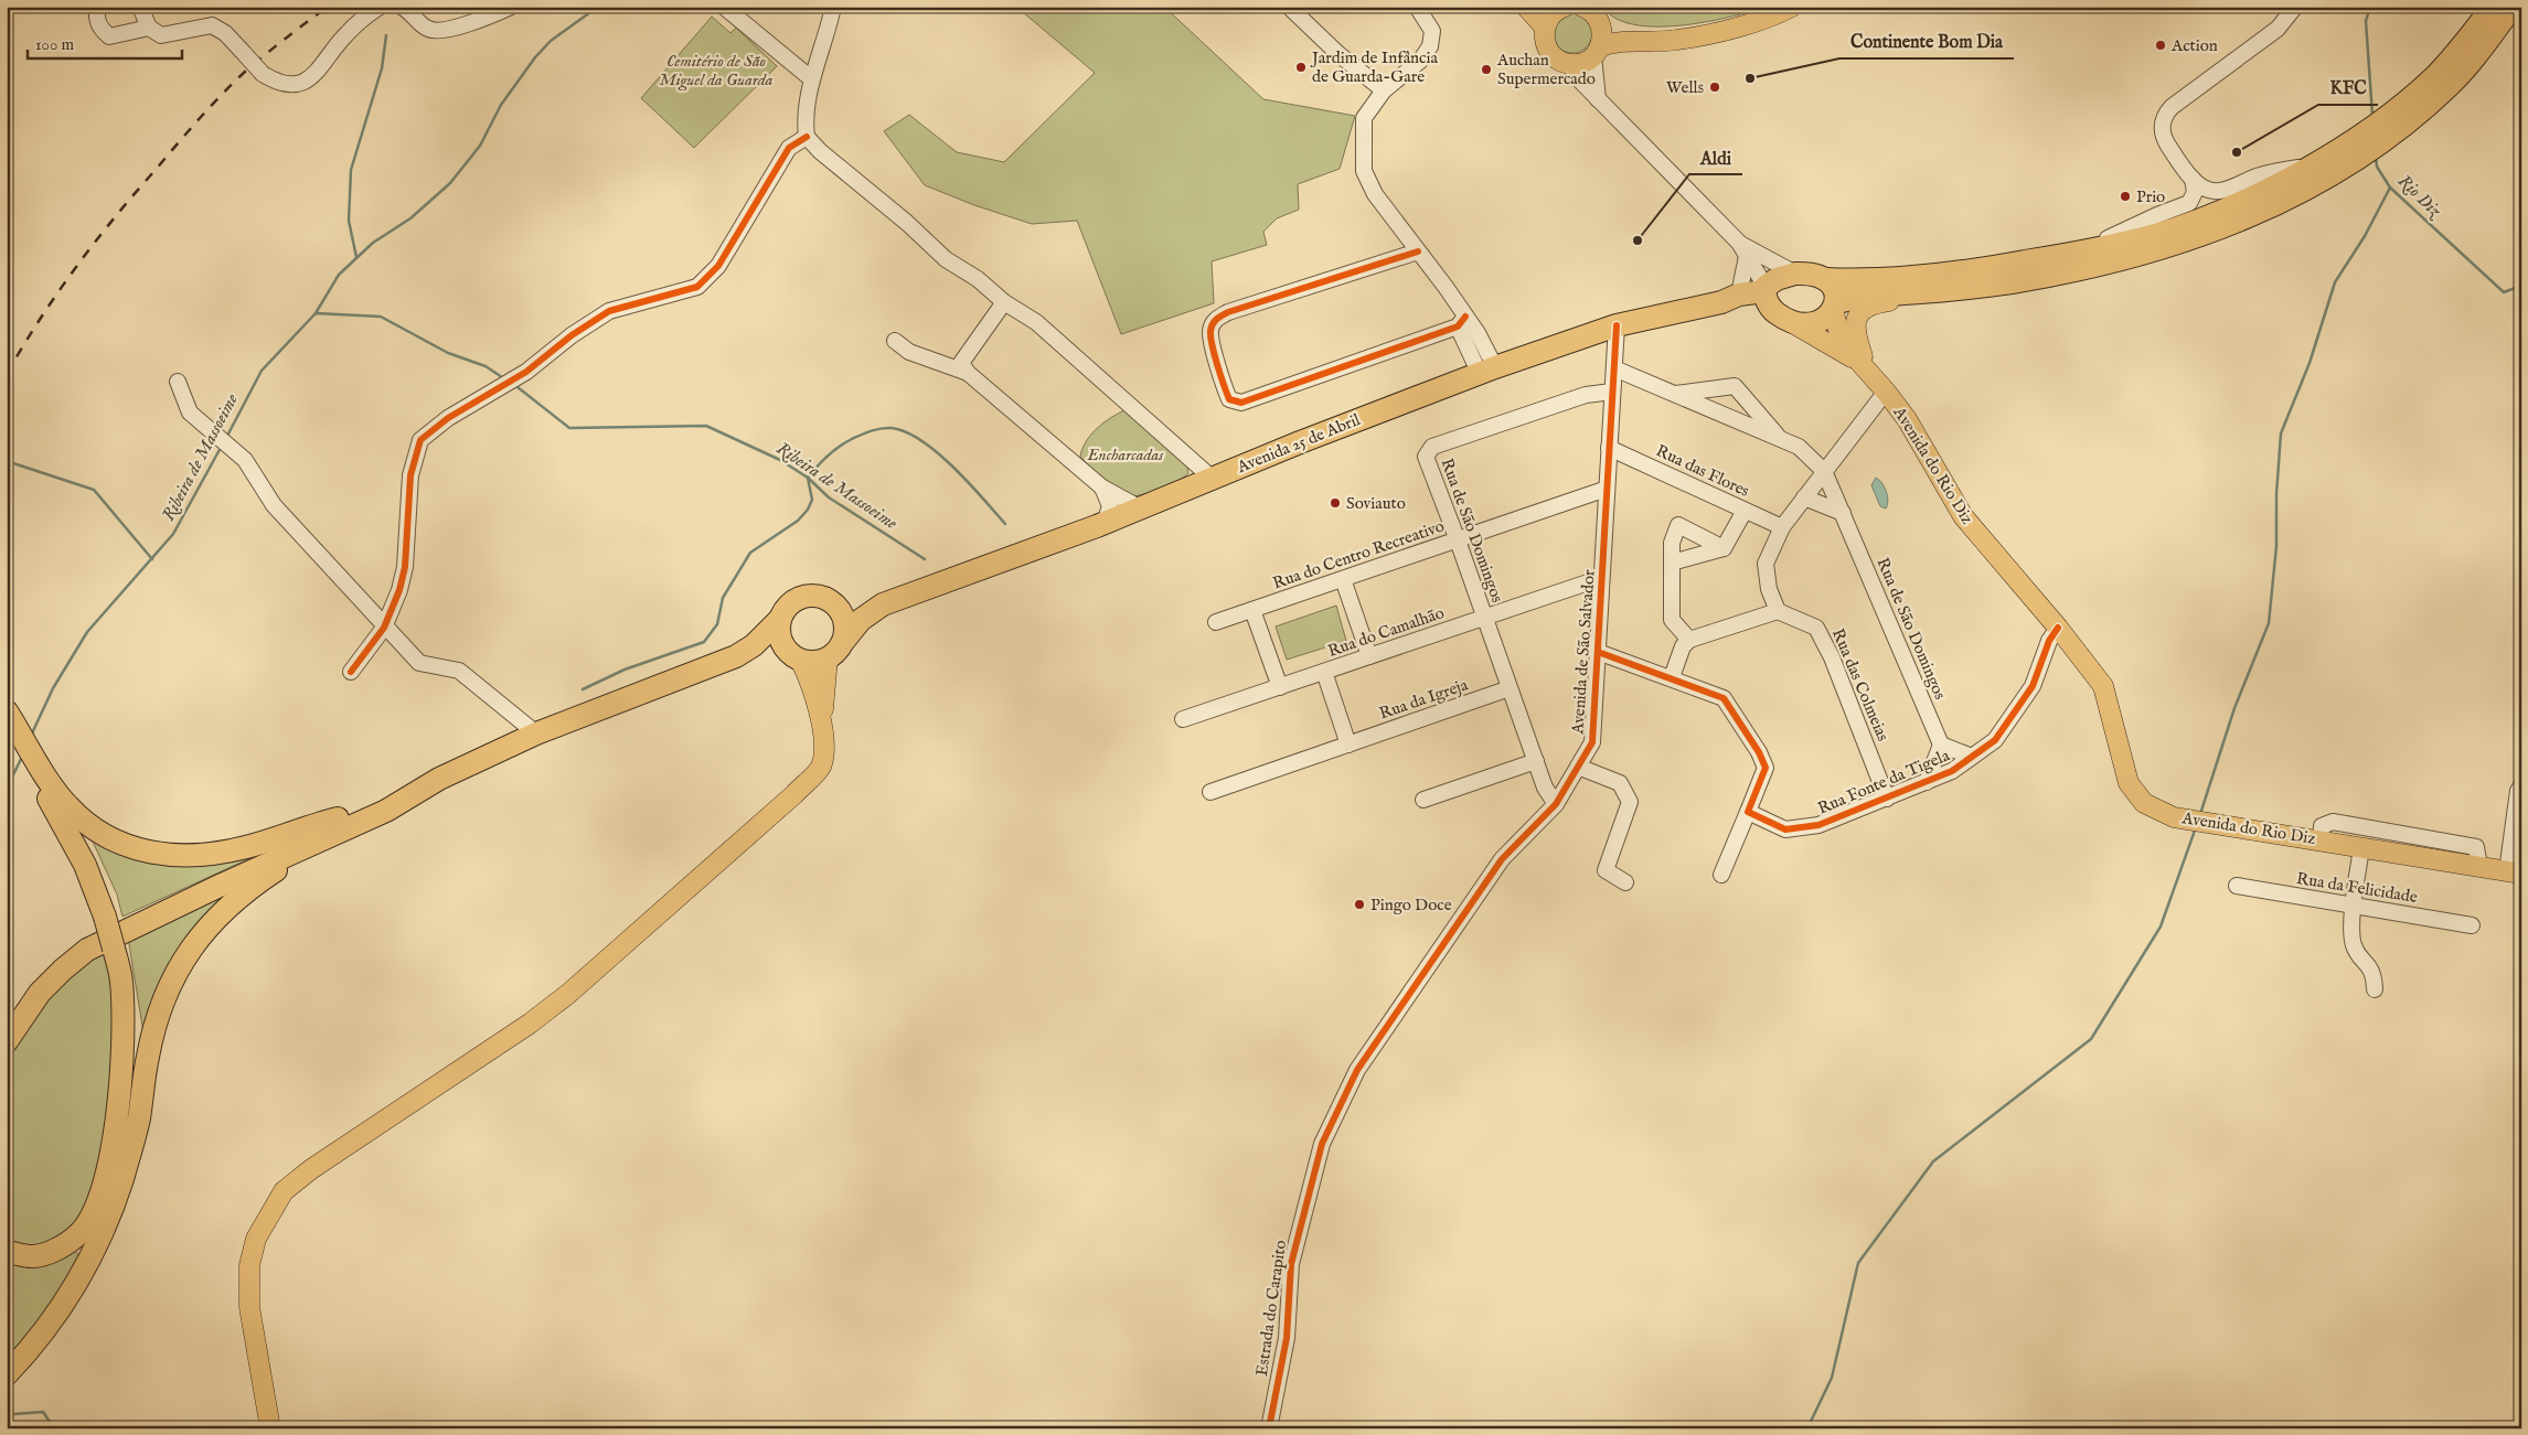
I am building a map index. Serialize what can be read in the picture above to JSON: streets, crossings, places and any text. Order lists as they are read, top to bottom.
{
  "streets": {
    "highway": ["Avenida 25 de Abril"],
    "main road": ["Avenida do Rio Diz"],
    "street": [
      "Rua das Flores",
      "Rua de São Domingos",
      "Rua do Centro Recreativo",
      "Rua do Camalhão",
      "Avenida de São Salvador",
      "Rua das Colmeias",
      "Rua da Igreja",
      "Rua Fonte da Tigela",
      "Rua da Felicidade",
      "Estrada do Carapito"
    ]
  },
  "crossings": [
    ["Avenida 25 de Abril", "Avenida do Rio Diz"],
    ["Avenida 25 de Abril", "Avenida de São Salvador"],
    ["Avenida do Rio Diz", "Rua Fonte da Tigela"],
    ["Rua das Flores", "Avenida de São Salvador"],
    ["Rua de São Domingos", "Rua do Centro Recreativo"],
    ["Rua de São Domingos", "Rua do Camalhão"],
    ["Rua de São Domingos", "Avenida de São Salvador"],
    ["Rua de São Domingos", "Rua da Igreja"],
    ["Rua do Centro Recreativo", "Avenida de São Salvador"],
    ["Rua do Camalhão", "Avenida de São Salvador"],
    ["Avenida de São Salvador", "Estrada do Carapito"],
    ["Rua das Colmeias", "Rua Fonte da Tigela"]
  ],
  "water": ["Rio Diz", "Ribeira de Massoeime"],
  "parks": ["Cemitério de São Miguel da Guarda", "Encharcadas"],
  "places": [
    "Action",
    "Jardim de Infância de Guarda-Gare",
    "Auchan Supermercado",
    "Continente Bom Dia",
    "Wells",
    "KFC",
    "Prio",
    "Aldi",
    "Soviauto",
    "Pingo Doce"
  ],
  "scale_bar": "100 m"
}
